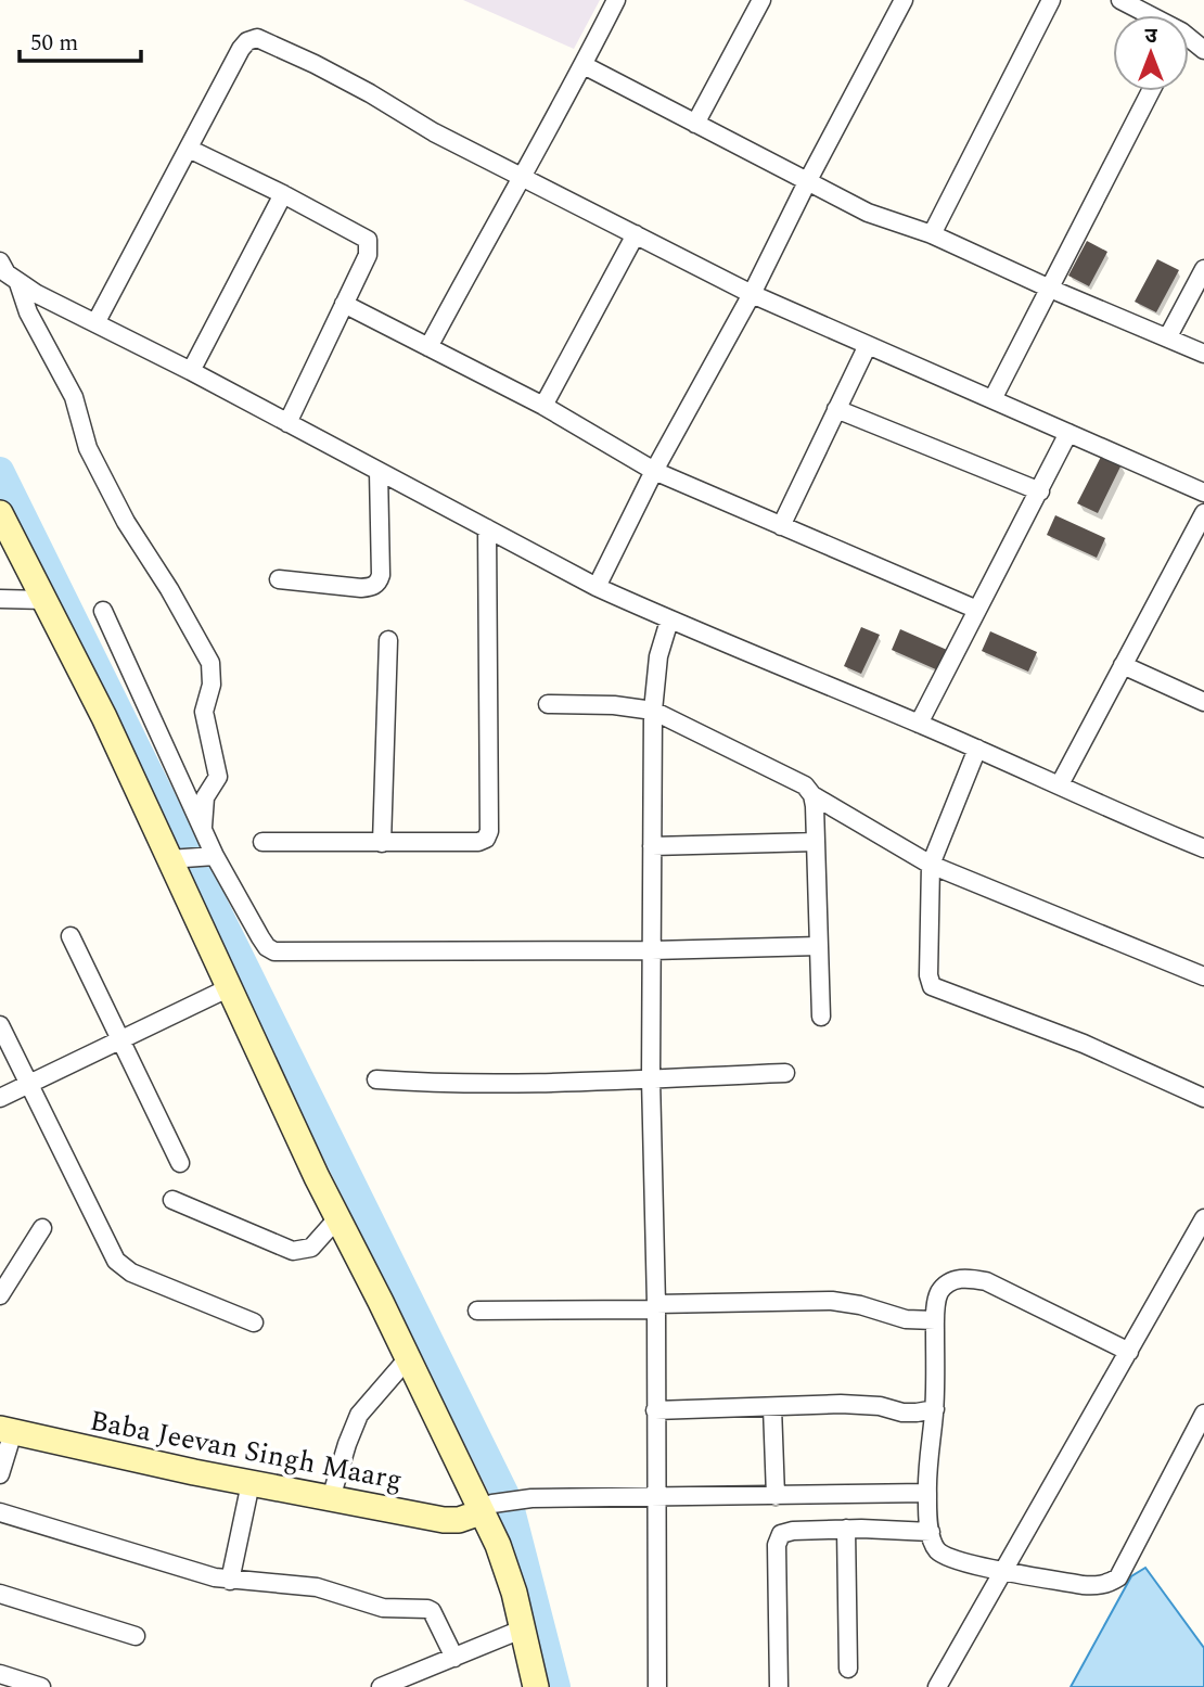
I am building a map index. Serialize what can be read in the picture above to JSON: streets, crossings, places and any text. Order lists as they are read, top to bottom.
{
  "streets": {
    "street": ["Baba Jeevan Singh Maarg"]
  },
  "scale_bar": "50 m",
  "north": "top"
}
